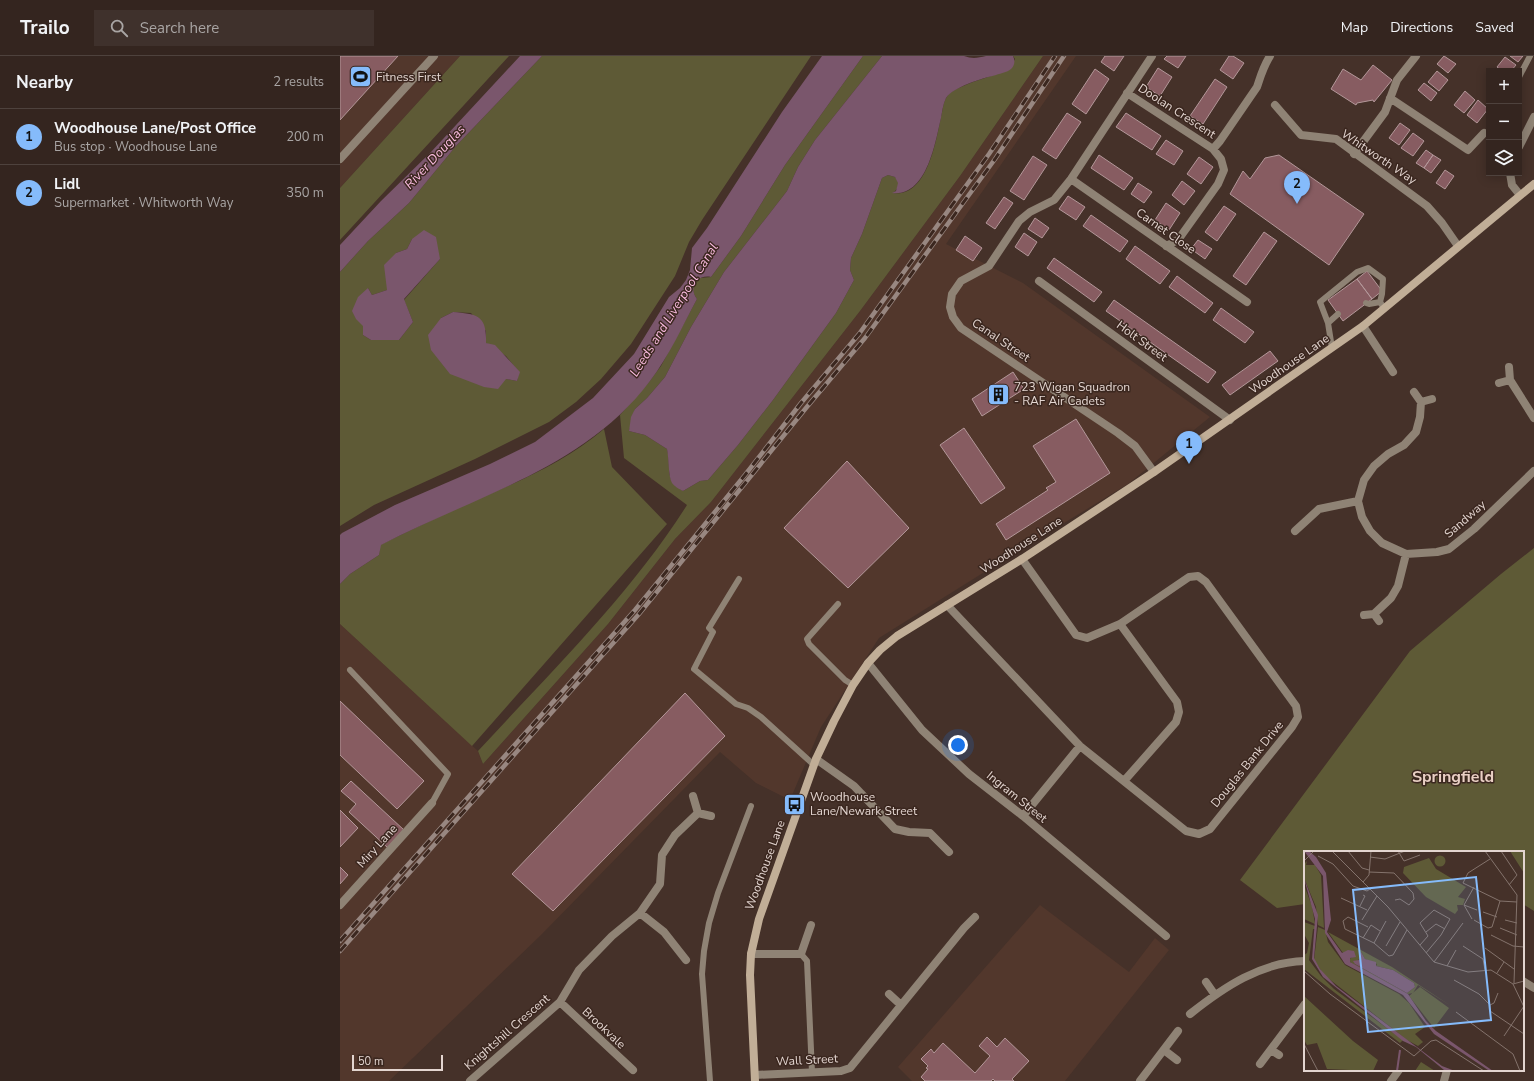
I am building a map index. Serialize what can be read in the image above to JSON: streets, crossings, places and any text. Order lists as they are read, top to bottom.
{
  "streets": {
    "main road": ["Woodhouse Lane"],
    "street": [
      "Doolan Crescent",
      "Whitworth Way",
      "Carnet Close",
      "Canal Street",
      "Holt Street",
      "Sandway",
      "Douglas Bank Drive",
      "Ingram Street",
      "Miry Lane",
      "Brookvale",
      "Knightshill Crescent",
      "Wall Street"
    ]
  },
  "crossings": [
    ["Doolan Crescent", "Carnet Close"],
    ["Doolan Crescent", "Canal Street"],
    ["Whitworth Way", "Woodhouse Lane"],
    ["Carnet Close", "Canal Street"],
    ["Canal Street", "Woodhouse Lane"],
    ["Holt Street", "Woodhouse Lane"],
    ["Woodhouse Lane", "Douglas Bank Drive"],
    ["Woodhouse Lane", "Ingram Street"],
    ["Woodhouse Lane", "Wall Street"],
    ["Brookvale", "Knightshill Crescent"]
  ],
  "districts": ["Springfield"],
  "water": ["River Douglas", "Leeds and Liverpool Canal"],
  "places": {
    "sports": ["Fitness First"],
    "building": ["723 Wigan Squadron - RAF Air Cadets"],
    "bus stop": ["Woodhouse Lane/Newark Street"]
  },
  "scale_bar": "50 m",
  "page": {
    "header": "Trailo",
    "search": "Search here",
    "nav": ["Map", "Directions", "Saved"],
    "heading": ["Nearby", "2 results"],
    "map_buttons": ["+", "−"],
    "list": [
      {
        "mark": "1",
        "name": "Woodhouse Lane/Post Office",
        "note": "Bus stop · Woodhouse Lane",
        "value": "200 m"
      },
      {
        "mark": "2",
        "name": "Lidl",
        "note": "Supermarket · Whitworth Way",
        "value": "350 m"
      }
    ],
    "pins": ["2", "1"],
    "scale": "50 m"
  }
}
